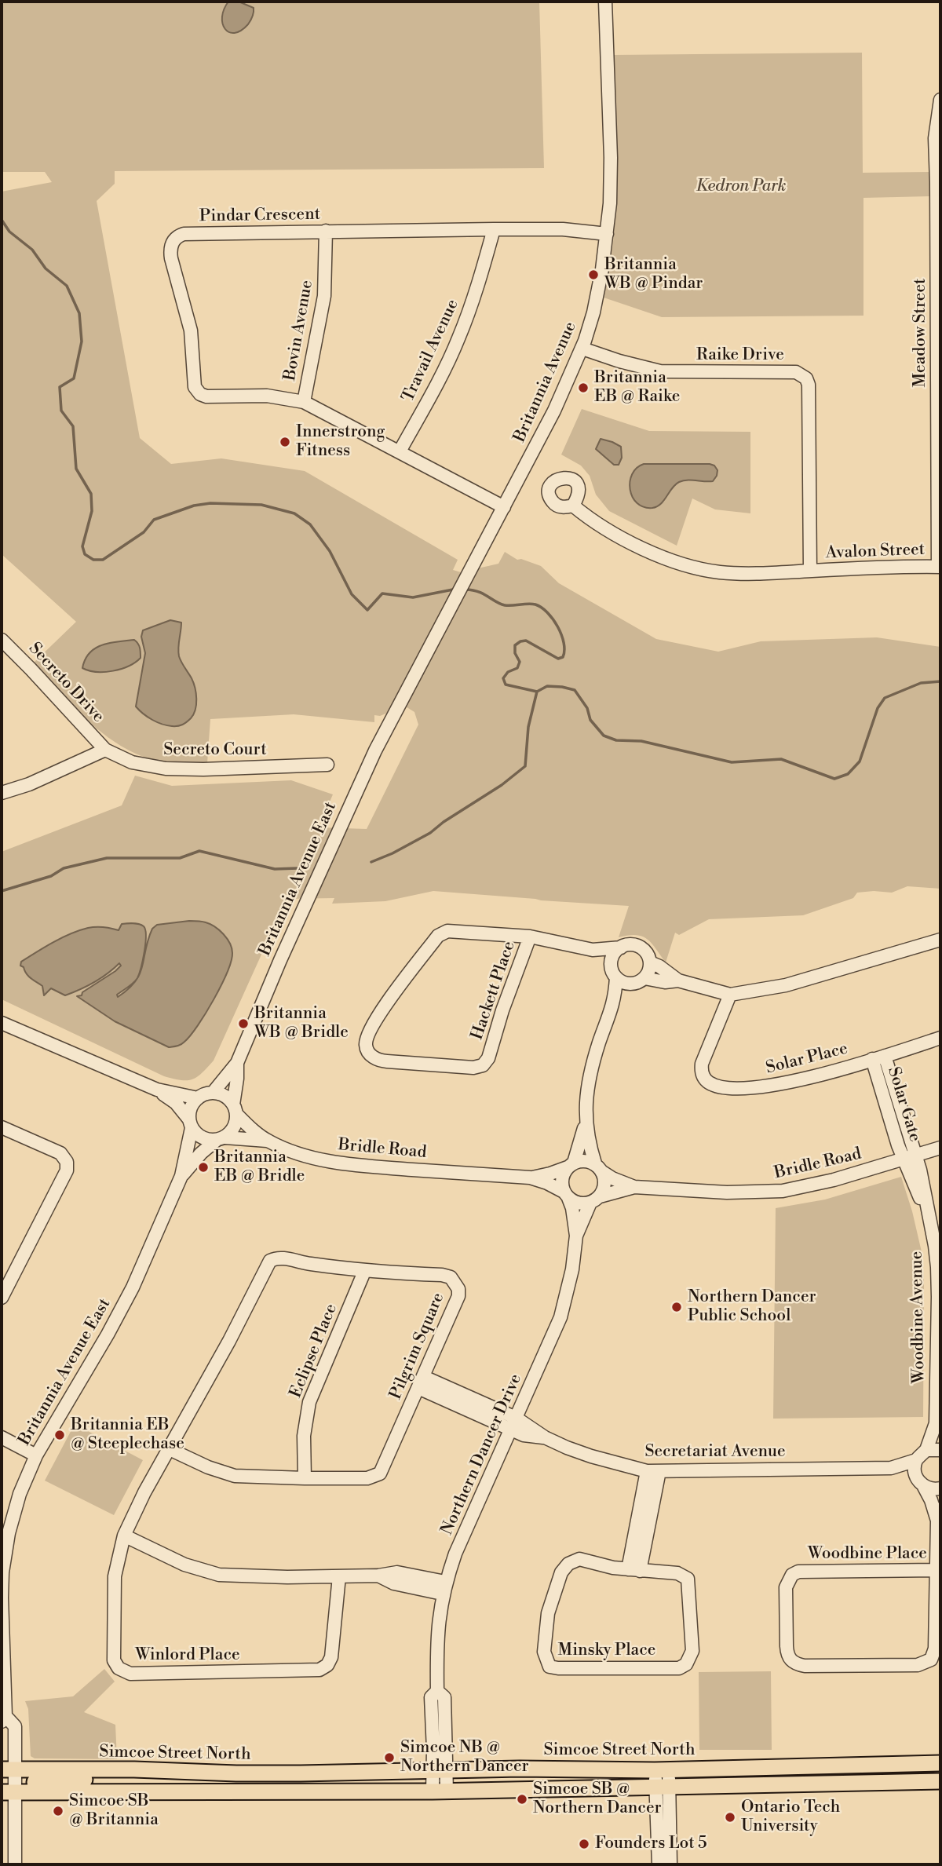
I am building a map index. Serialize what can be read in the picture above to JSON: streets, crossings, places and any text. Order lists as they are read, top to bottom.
{
  "streets": {
    "main road": ["Simcoe Street North"],
    "street": [
      "Pindar Crescent",
      "Bovin Avenue",
      "Meadow Street",
      "Travail Avenue",
      "Raike Drive",
      "Britannia Avenue",
      "Avalon Street",
      "Secreto Drive",
      "Secreto Court",
      "Britannia Avenue East",
      "Hackett Place",
      "Solar Place",
      "Solar Gate",
      "Bridle Road",
      "Woodbine Avenue",
      "Pilgrim Square",
      "Eclipse Place",
      "Secretariat Avenue",
      "Northern Dancer Drive",
      "Woodbine Place",
      "Minsky Place",
      "Winlord Place"
    ]
  },
  "crossings": [
    ["Pindar Crescent", "Bovin Avenue"],
    ["Pindar Crescent", "Travail Avenue"],
    ["Pindar Crescent", "Britannia Avenue"],
    ["Meadow Street", "Avalon Street"],
    ["Raike Drive", "Britannia Avenue"],
    ["Raike Drive", "Avalon Street"],
    ["Britannia Avenue", "Britannia Avenue East"],
    ["Secreto Drive", "Secreto Court"],
    ["Britannia Avenue East", "Bridle Road"],
    ["Solar Place", "Solar Gate"],
    ["Solar Gate", "Bridle Road"],
    ["Solar Gate", "Woodbine Avenue"],
    ["Bridle Road", "Woodbine Avenue"],
    ["Bridle Road", "Northern Dancer Drive"],
    ["Pilgrim Square", "Eclipse Place"],
    ["Pilgrim Square", "Secretariat Avenue"],
    ["Pilgrim Square", "Winlord Place"],
    ["Secretariat Avenue", "Northern Dancer Drive"],
    ["Secretariat Avenue", "Woodbine Place"],
    ["Northern Dancer Drive", "Simcoe Street North"]
  ],
  "parks": ["Kedron Park"],
  "places": [
    "Britannia WB @ Pindar",
    "Britannia EB @ Raike",
    "Innerstrong Fitness",
    "Britannia WB @ Bridle",
    "Britannia EB @ Bridle",
    "Northern Dancer Public School",
    "Britannia EB @ Steeplechase",
    "Simcoe NB @ Northern Dancer",
    "Simcoe SB @ Northern Dancer",
    "Simcoe SB @ Britannia",
    "Ontario Tech University",
    "Founders Lot 5"
  ]
}
